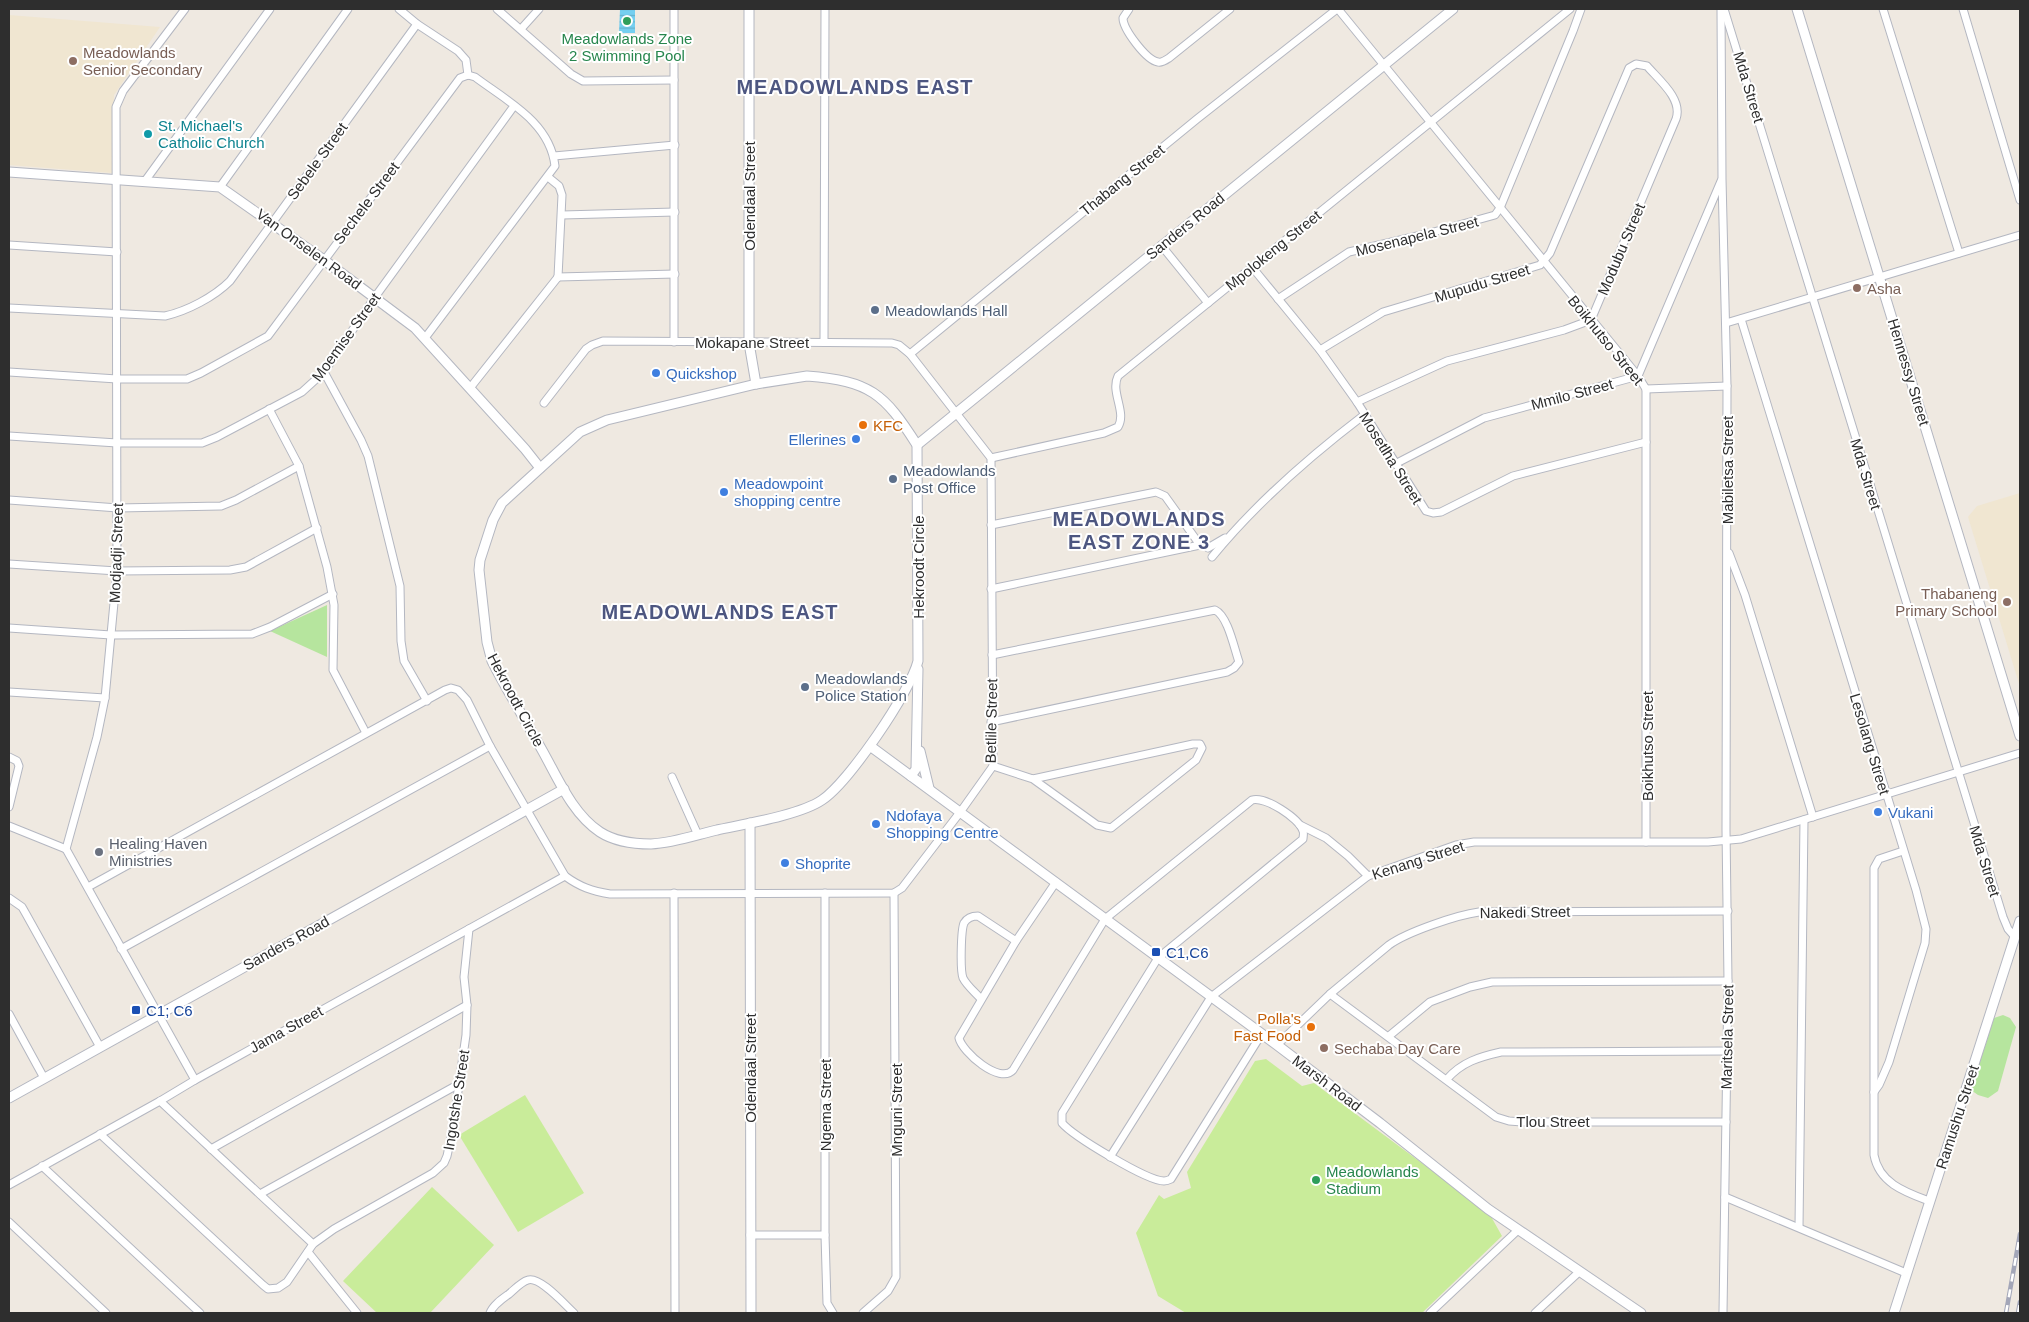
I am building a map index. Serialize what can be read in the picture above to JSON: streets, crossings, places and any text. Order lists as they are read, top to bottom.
{
  "streets": {
    "street": [
      "Mda Street",
      "Sebele Street",
      "Thabang Street",
      "Odendaal Street",
      "Sechele Street",
      "Sanders Road",
      "Mosenapela Street",
      "Van Onselen Road",
      "Modubu Street",
      "Mpolokeng Street",
      "Mupudu Street",
      "Moemise Street",
      "Boikhutso Street",
      "Mokapane Street",
      "Hennessy Street",
      "Mmilo Street",
      "Mosetlha Street",
      "Mabiletsa Street",
      "Modjadji Street",
      "Hekroodt Circle",
      "Betlile Street",
      "Lesolang Street",
      "Kenang Street",
      "Nakedi Street",
      "Jama Street",
      "Maritsela Street",
      "Marsh Road",
      "Ingotshe Street",
      "Ngema Street",
      "Mnguni Street",
      "Ramushu Street",
      "Tlou Street"
    ]
  },
  "crossings": [
    ["Mda Street", "Kenang Street"],
    ["Mda Street", "Ramushu Street"],
    ["Sebele Street", "Van Onselen Road"],
    ["Sebele Street", "Modjadji Street"],
    ["Thabang Street", "Boikhutso Street"],
    ["Thabang Street", "Mokapane Street"],
    ["Odendaal Street", "Mokapane Street"],
    ["Odendaal Street", "Hekroodt Circle"],
    ["Sechele Street", "Van Onselen Road"],
    ["Sechele Street", "Modjadji Street"],
    ["Sanders Road", "Boikhutso Street"],
    ["Sanders Road", "Mokapane Street"],
    ["Sanders Road", "Hekroodt Circle"],
    ["Mosenapela Street", "Boikhutso Street"],
    ["Mosenapela Street", "Mosetlha Street"],
    ["Van Onselen Road", "Moemise Street"],
    ["Van Onselen Road", "Hekroodt Circle"],
    ["Modubu Street", "Mupudu Street"],
    ["Modubu Street", "Boikhutso Street"],
    ["Mpolokeng Street", "Boikhutso Street"],
    ["Mpolokeng Street", "Mosetlha Street"],
    ["Mpolokeng Street", "Betlile Street"],
    ["Mupudu Street", "Boikhutso Street"],
    ["Mupudu Street", "Mosetlha Street"],
    ["Moemise Street", "Modjadji Street"],
    ["Boikhutso Street", "Mmilo Street"],
    ["Boikhutso Street", "Mosetlha Street"],
    ["Boikhutso Street", "Kenang Street"],
    ["Mmilo Street", "Mosetlha Street"],
    ["Mabiletsa Street", "Maritsela Street"],
    ["Hekroodt Circle", "Marsh Road"],
    ["Betlile Street", "Marsh Road"],
    ["Betlile Street", "Mnguni Street"],
    ["Lesolang Street", "Kenang Street"],
    ["Lesolang Street", "Ramushu Street"],
    ["Kenang Street", "Maritsela Street"],
    ["Kenang Street", "Marsh Road"],
    ["Nakedi Street", "Maritsela Street"],
    ["Nakedi Street", "Marsh Road"],
    ["Nakedi Street", "Tlou Street"],
    ["Jama Street", "Ingotshe Street"],
    ["Maritsela Street", "Tlou Street"]
  ],
  "districts": ["MEADOWLANDS EAST", "MEADOWLANDS EAST ZONE 3", "MEADOWLANDS EAST"],
  "places": {
    "other": [
      "Meadowlands Zone 2 Swimming Pool",
      "Meadowlands Senior Secondary",
      "St. Michael's Catholic Church",
      "Asha",
      "Meadowlands Hall",
      "Quickshop",
      "KFC",
      "Ellerines",
      "Meadowlands Post Office",
      "Meadowpoint shopping centre",
      "Thabaneng Primary School",
      "Meadowlands Police Station",
      "Vukani",
      "Ndofaya Shopping Centre",
      "Healing Haven Ministries",
      "Shoprite",
      "Polla's Fast Food",
      "Sechaba Day Care",
      "Meadowlands Stadium"
    ],
    "transit": ["C1,C6", "C1; C6"]
  }
}
